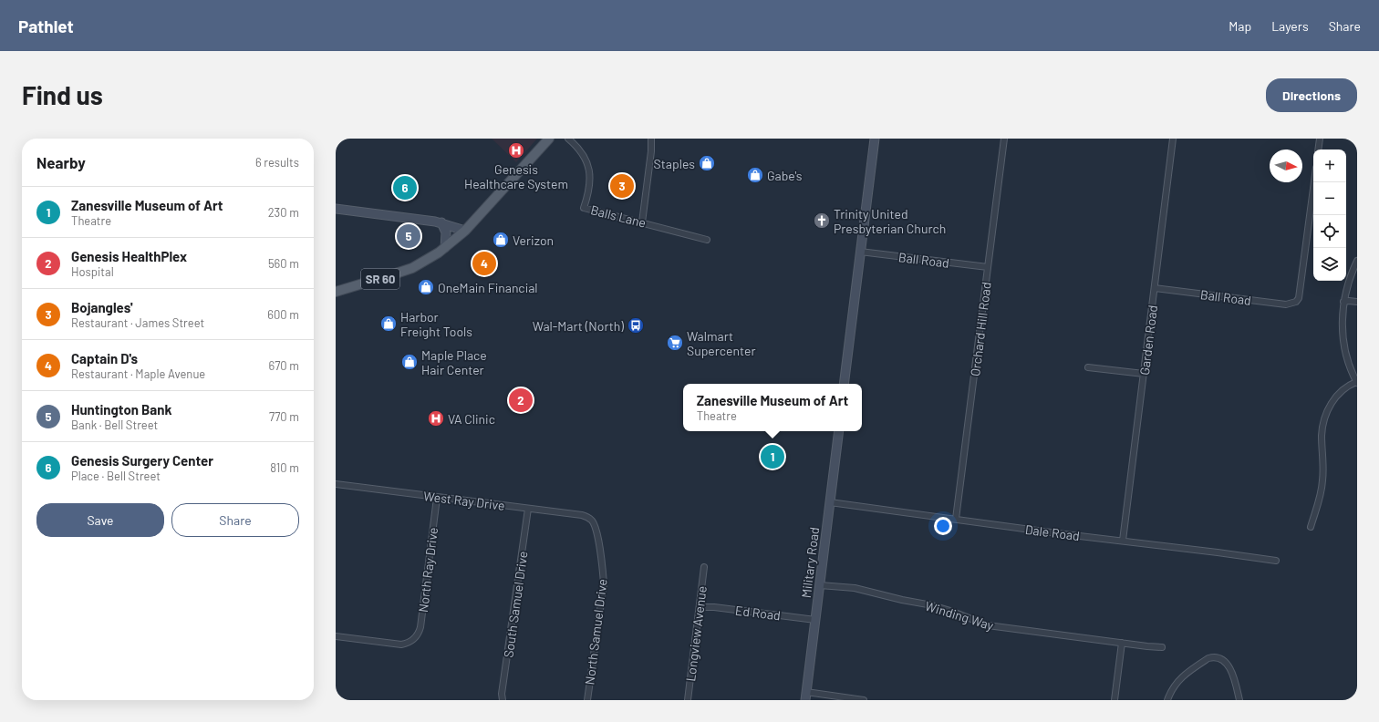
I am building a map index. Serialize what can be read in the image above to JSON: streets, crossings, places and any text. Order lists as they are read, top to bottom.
{
  "streets": {
    "main road": ["SR 60"],
    "street": [
      "Balls Lane",
      "Ball Road",
      "Orchard Hill Road",
      "Garden Road",
      "West Ray Drive",
      "Dale Road",
      "Military Road",
      "North Ray Drive",
      "South Samuel Drive",
      "Ed Road",
      "Winding Way",
      "North Samuel Drive",
      "Longview Avenue"
    ]
  },
  "crossings": [
    ["Ball Road", "Orchard Hill Road"],
    ["Ball Road", "Garden Road"],
    ["Orchard Hill Road", "Dale Road"],
    ["Garden Road", "Dale Road"],
    ["West Ray Drive", "North Ray Drive"],
    ["West Ray Drive", "South Samuel Drive"],
    ["West Ray Drive", "North Samuel Drive"],
    ["Dale Road", "Military Road"],
    ["Military Road", "Ed Road"],
    ["Military Road", "Winding Way"],
    ["Ed Road", "Longview Avenue"]
  ],
  "places": {
    "hospital": ["Genesis Healthcare System", "VA Clinic"],
    "shop": [
      "Staples",
      "Gabe's",
      "Verizon",
      "OneMain Financial",
      "Harbor Freight Tools",
      "Maple Place Hair Center"
    ],
    "church": ["Trinity United Presbyterian Church"],
    "bus stop": ["Wal-Mart (North)"],
    "supermarket": ["Walmart Supercenter"]
  },
  "north": "right",
  "page": {
    "header": "Pathlet",
    "nav": ["Map", "Layers", "Share"],
    "buttons": [
      "Directions",
      ["Save", "Share"]
    ],
    "title": "Find us",
    "heading": ["Nearby", "6 results"],
    "map_buttons": ["+", "−"],
    "pins": [
      "3",
      "6",
      "5",
      "4",
      "2",
      "1"
    ],
    "list": [
      {
        "mark": "1",
        "name": "Zanesville Museum of Art",
        "note": "Theatre",
        "value": "230 m"
      },
      {
        "mark": "2",
        "name": "Genesis HealthPlex",
        "note": "Hospital",
        "value": "560 m"
      },
      {
        "mark": "3",
        "name": "Bojangles'",
        "note": "Restaurant · James Street",
        "value": "600 m"
      },
      {
        "mark": "4",
        "name": "Captain D's",
        "note": "Restaurant · Maple Avenue",
        "value": "670 m"
      },
      {
        "mark": "5",
        "name": "Huntington Bank",
        "note": "Bank · Bell Street",
        "value": "770 m"
      },
      {
        "mark": "6",
        "name": "Genesis Surgery Center",
        "note": "Place · Bell Street",
        "value": "810 m"
      }
    ],
    "popup": ["Zanesville Museum of Art", "Theatre"]
  }
}
